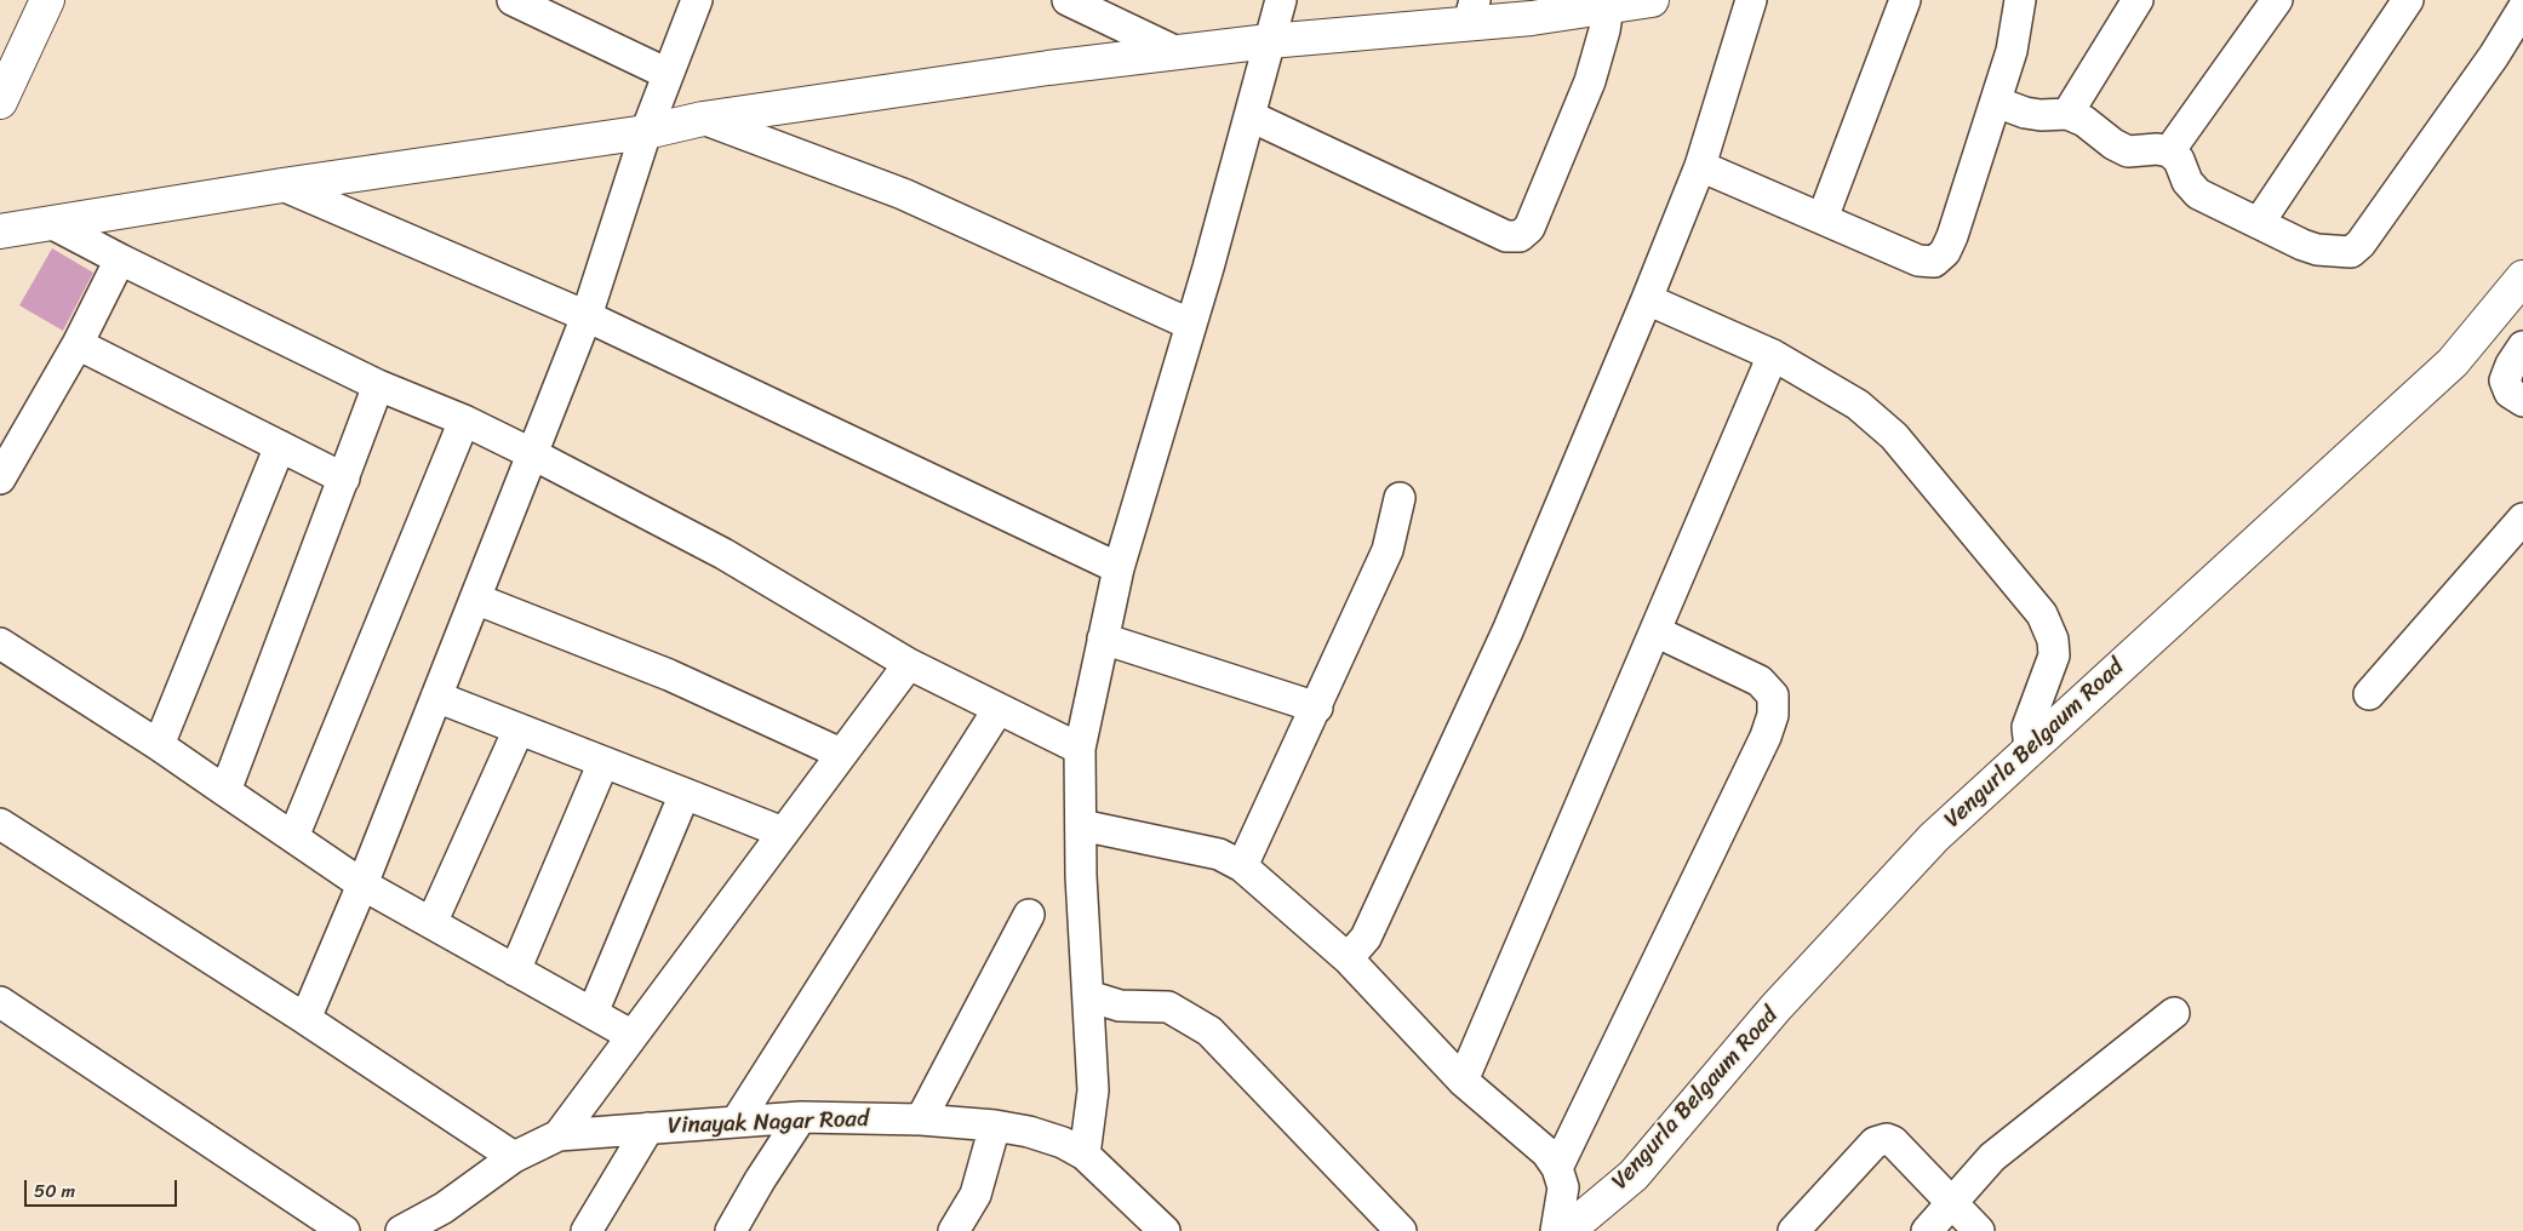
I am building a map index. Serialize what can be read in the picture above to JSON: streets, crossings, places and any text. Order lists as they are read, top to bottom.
{
  "streets": {
    "main road": ["Vengurla Belgaum Road"],
    "street": ["Vinayak Nagar Road"]
  },
  "scale_bar": "50 m"
}
